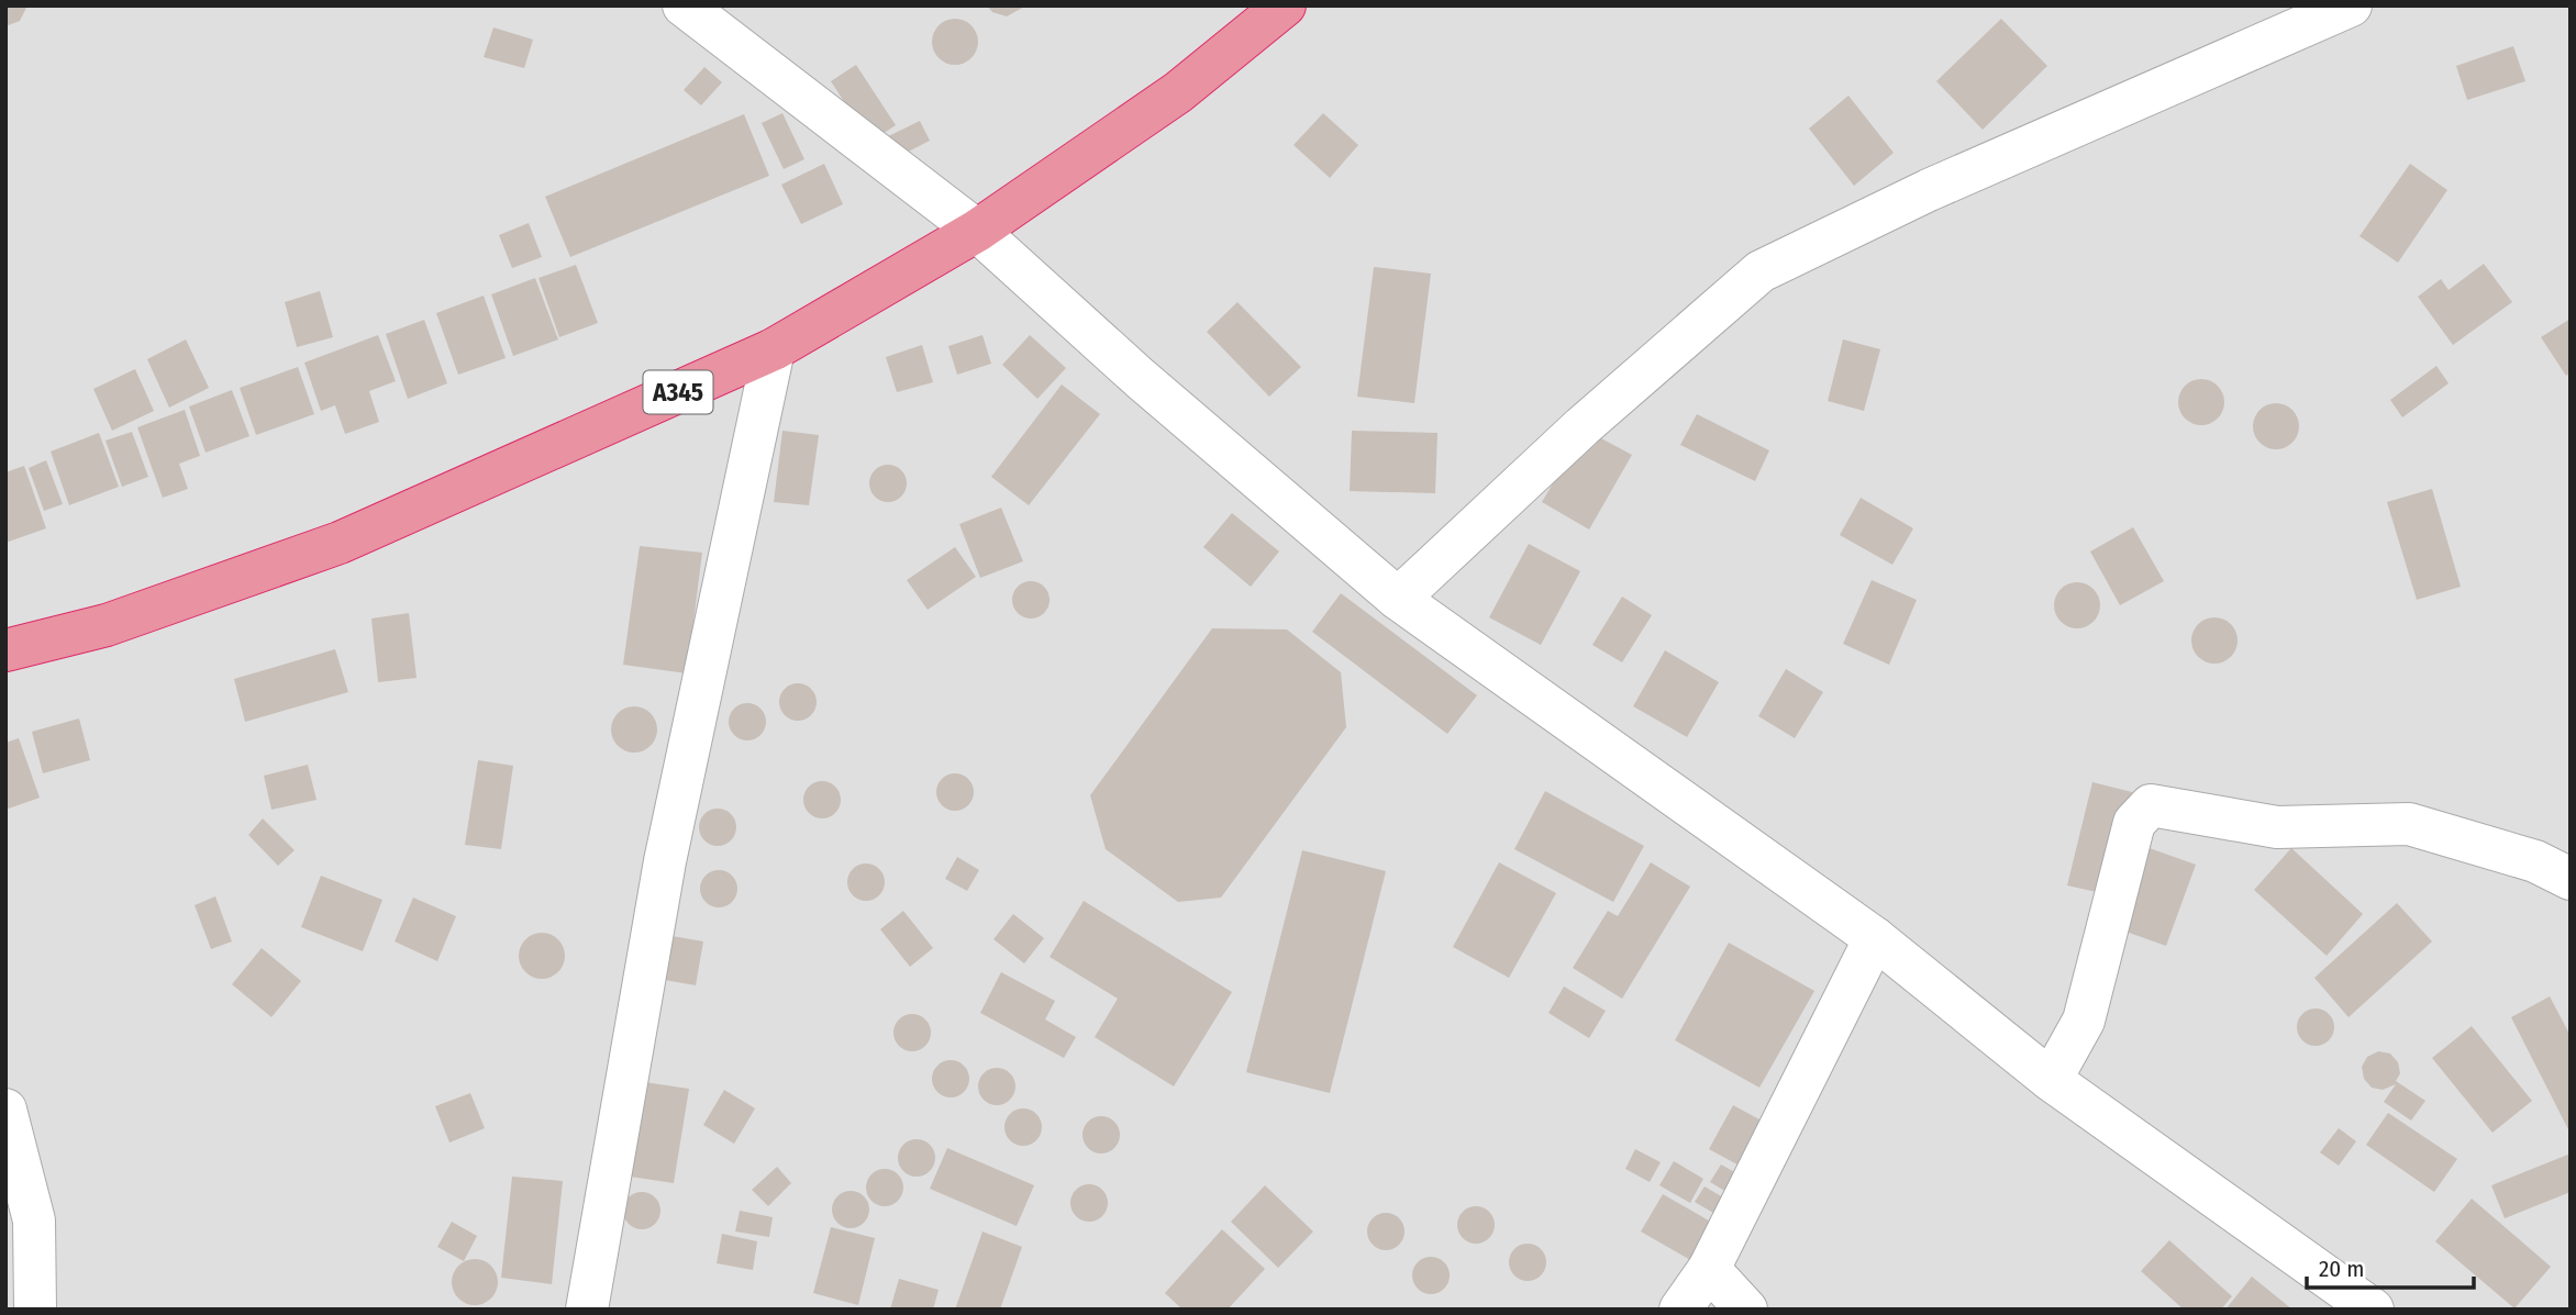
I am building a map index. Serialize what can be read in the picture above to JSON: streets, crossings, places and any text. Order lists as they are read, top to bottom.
{
  "streets": {
    "highway": ["A345"]
  },
  "scale_bar": "20 m"
}
